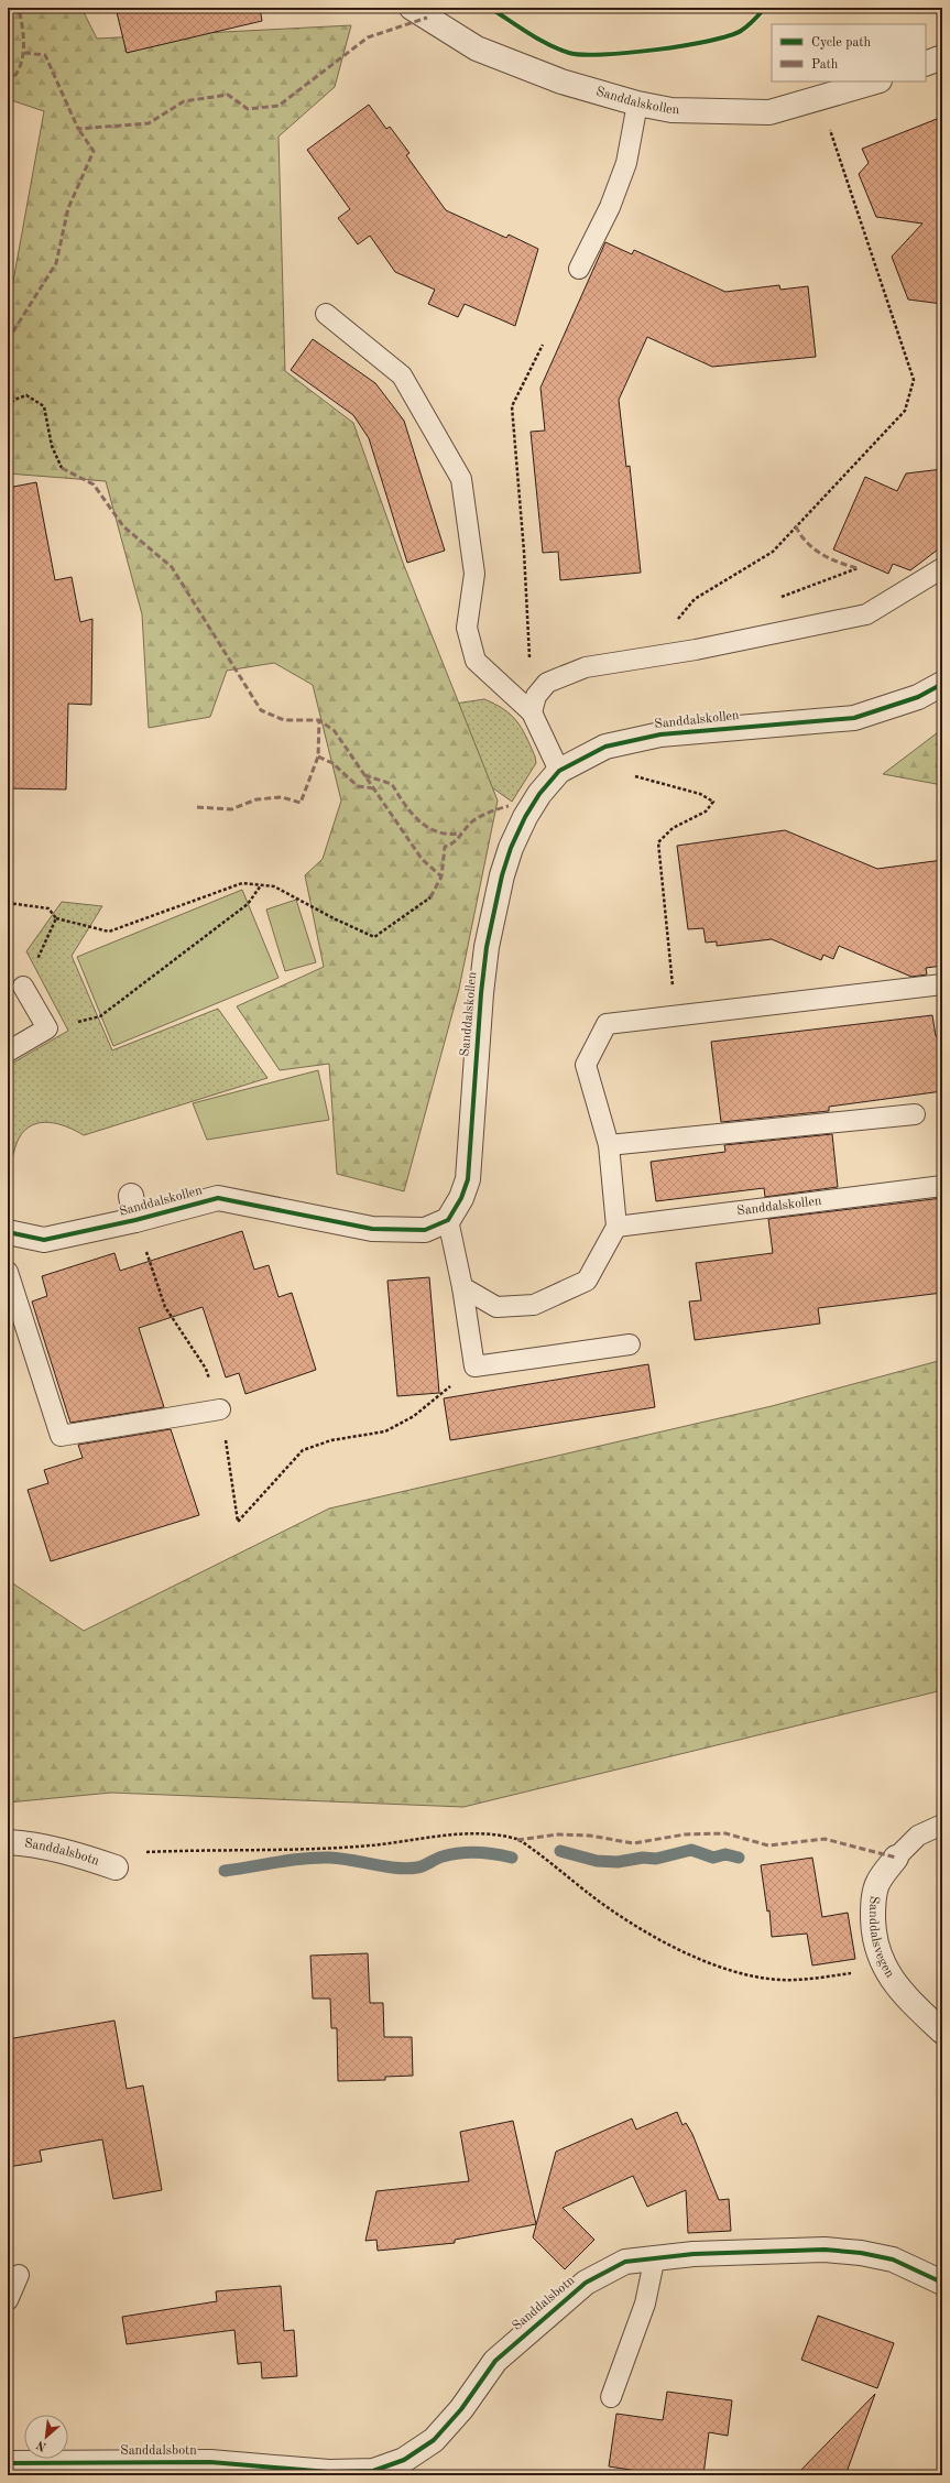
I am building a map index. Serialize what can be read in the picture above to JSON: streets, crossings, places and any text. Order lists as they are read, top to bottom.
{
  "streets": {
    "street": ["Sanddalskollen", "Sanddalsbotn", "Sanddalsvegen"]
  },
  "legend": ["Cycle path", "Path"],
  "north": "bottom left"
}
